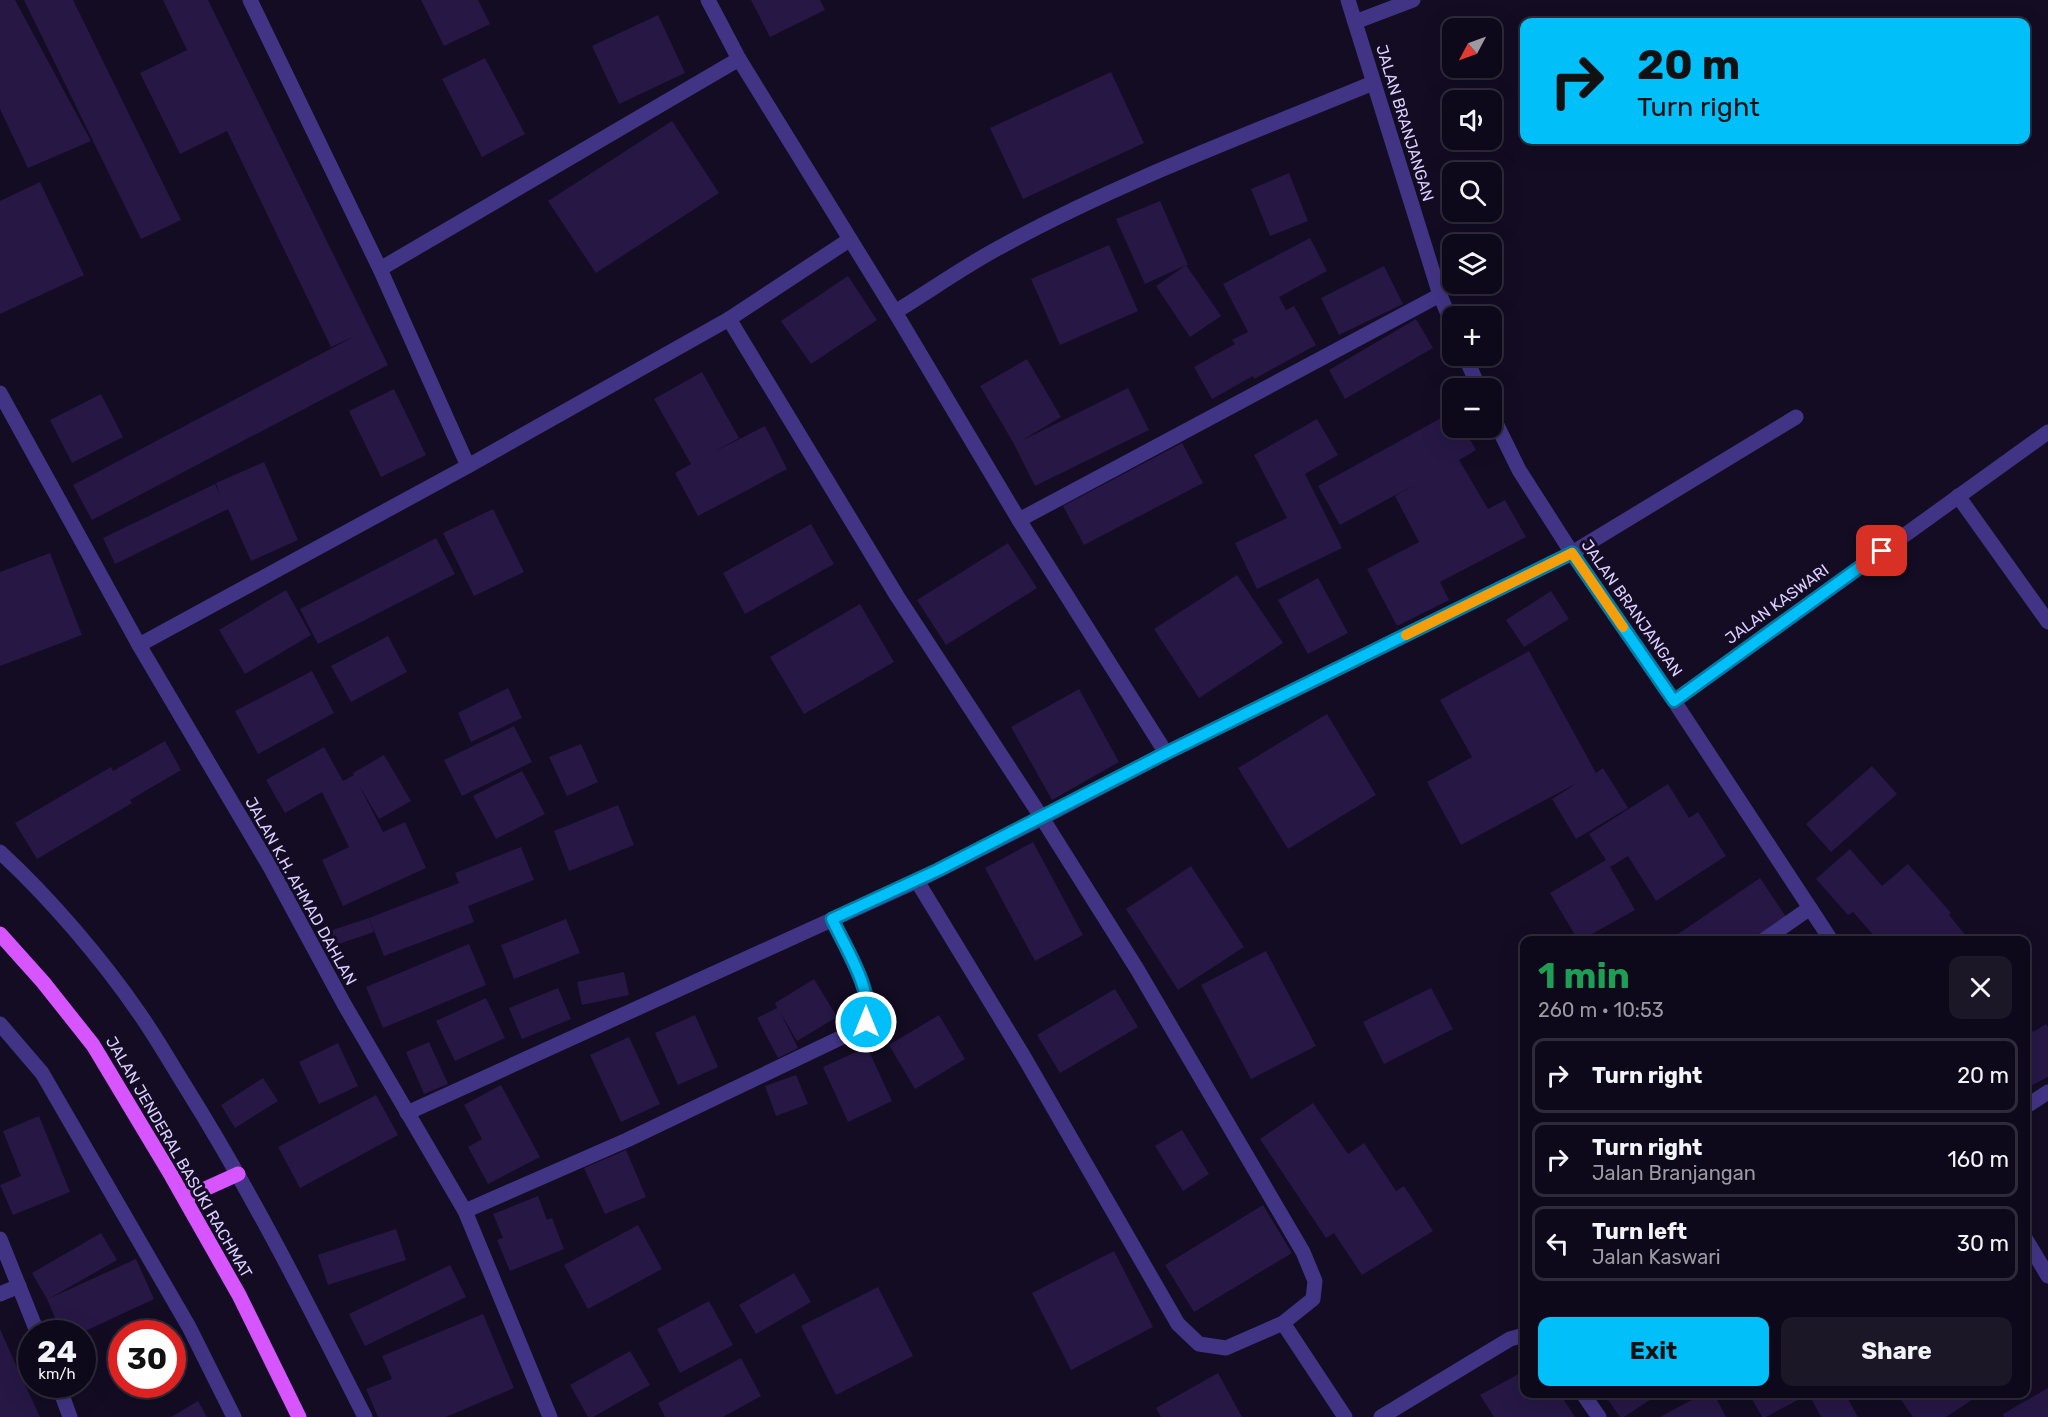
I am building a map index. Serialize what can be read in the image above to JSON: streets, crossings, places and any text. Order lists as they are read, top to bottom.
{
  "streets": {
    "main road": ["JALAN JENDERAL BASUKI RACHMAT"],
    "street": ["JALAN BRANJANGAN", "JALAN KASWARI", "JALAN K.H. AHMAD DAHLAN"]
  },
  "crossings": [
    ["JALAN BRANJANGAN", "JALAN KASWARI"]
  ],
  "north": "bottom left",
  "page": {
    "map_buttons": ["+", "−"],
    "turn": ["20 m", "Turn right"],
    "heading": ["1 min", "260 m · 10:53"],
    "list": [
      {
        "name": "Turn right",
        "value": "20 m"
      },
      {
        "name": "Turn right",
        "note": "Jalan Branjangan",
        "value": "160 m"
      },
      {
        "name": "Turn left",
        "note": "Jalan Kaswari",
        "value": "30 m"
      }
    ],
    "buttons": ["Exit", "Share"],
    "speed": "24 km/h",
    "limit": "30"
  }
}
